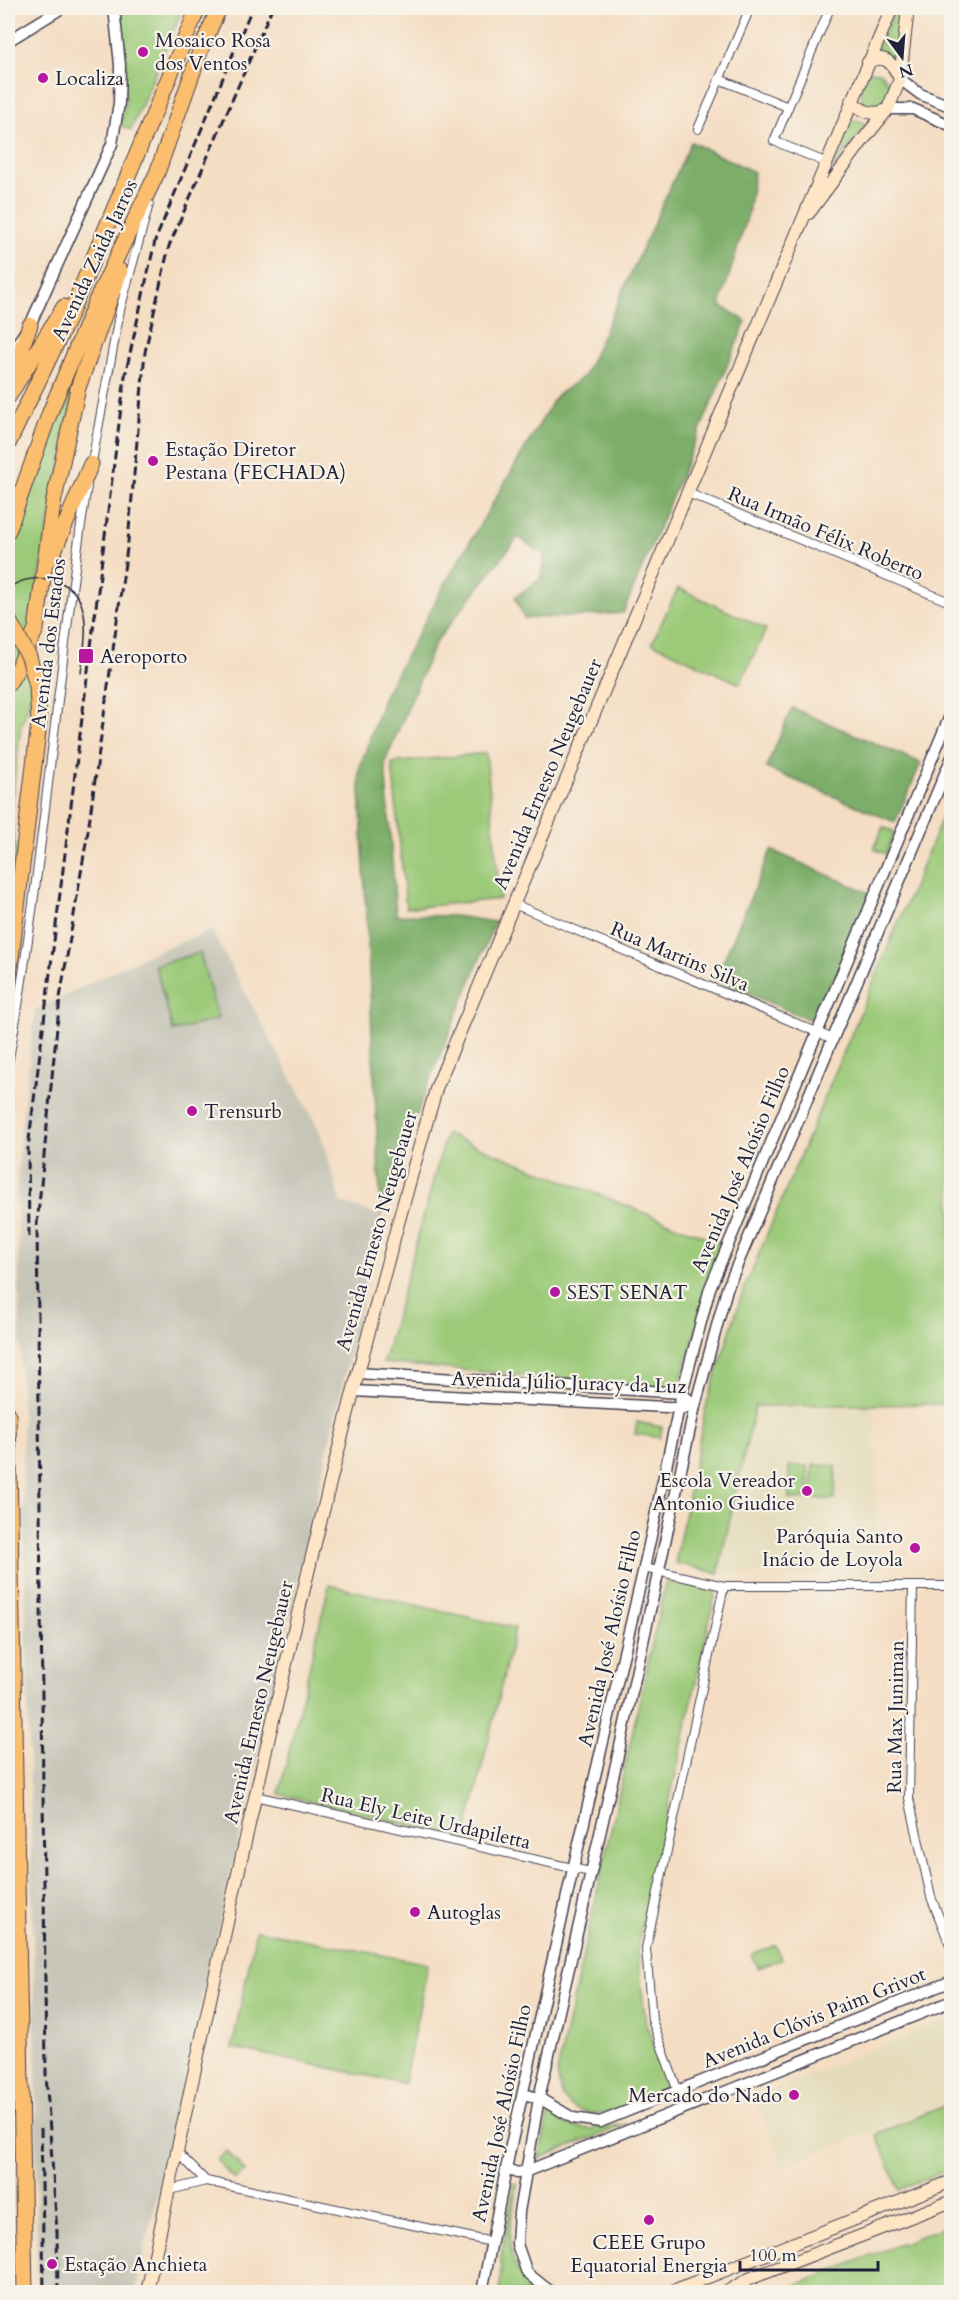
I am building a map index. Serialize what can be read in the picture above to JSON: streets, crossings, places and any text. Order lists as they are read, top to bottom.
{
  "streets": {
    "highway": ["Avenida Zaida Jarros"],
    "main road": ["Avenida Ernesto Neugebauer"],
    "street": [
      "Rua Irmão Félix Roberto",
      "Avenida dos Estados",
      "Rua Martins Silva",
      "Avenida José Aloísio Filho",
      "Avenida Júlio Juracy da Luz",
      "Rua Max Juniman",
      "Rua Ely Leite Urdapiletta",
      "Avenida Clóvis Paim Grivot"
    ]
  },
  "crossings": [
    ["Avenida Zaida Jarros", "Avenida dos Estados"],
    ["Rua Irmão Félix Roberto", "Avenida Ernesto Neugebauer"],
    ["Avenida Ernesto Neugebauer", "Rua Martins Silva"],
    ["Avenida Ernesto Neugebauer", "Avenida Júlio Juracy da Luz"],
    ["Avenida Ernesto Neugebauer", "Rua Ely Leite Urdapiletta"],
    ["Rua Martins Silva", "Avenida José Aloísio Filho"],
    ["Avenida José Aloísio Filho", "Avenida Júlio Juracy da Luz"],
    ["Avenida José Aloísio Filho", "Rua Ely Leite Urdapiletta"],
    ["Avenida José Aloísio Filho", "Avenida Clóvis Paim Grivot"]
  ],
  "places": {
    "other": [
      "Mosaico Rosa dos Ventos",
      "Localiza",
      "Estação Diretor Pestana (FECHADA)",
      "Trensurb",
      "SEST SENAT",
      "Escola Vereador Antonio Giudice",
      "Paróquia Santo Inácio de Loyola",
      "Autoglas",
      "Mercado do Nado",
      "CEEE Grupo Equatorial Energia",
      "Estação Anchieta"
    ],
    "transit": ["Aeroporto"]
  },
  "scale_bar": "100 m",
  "north": "bottom"
}
